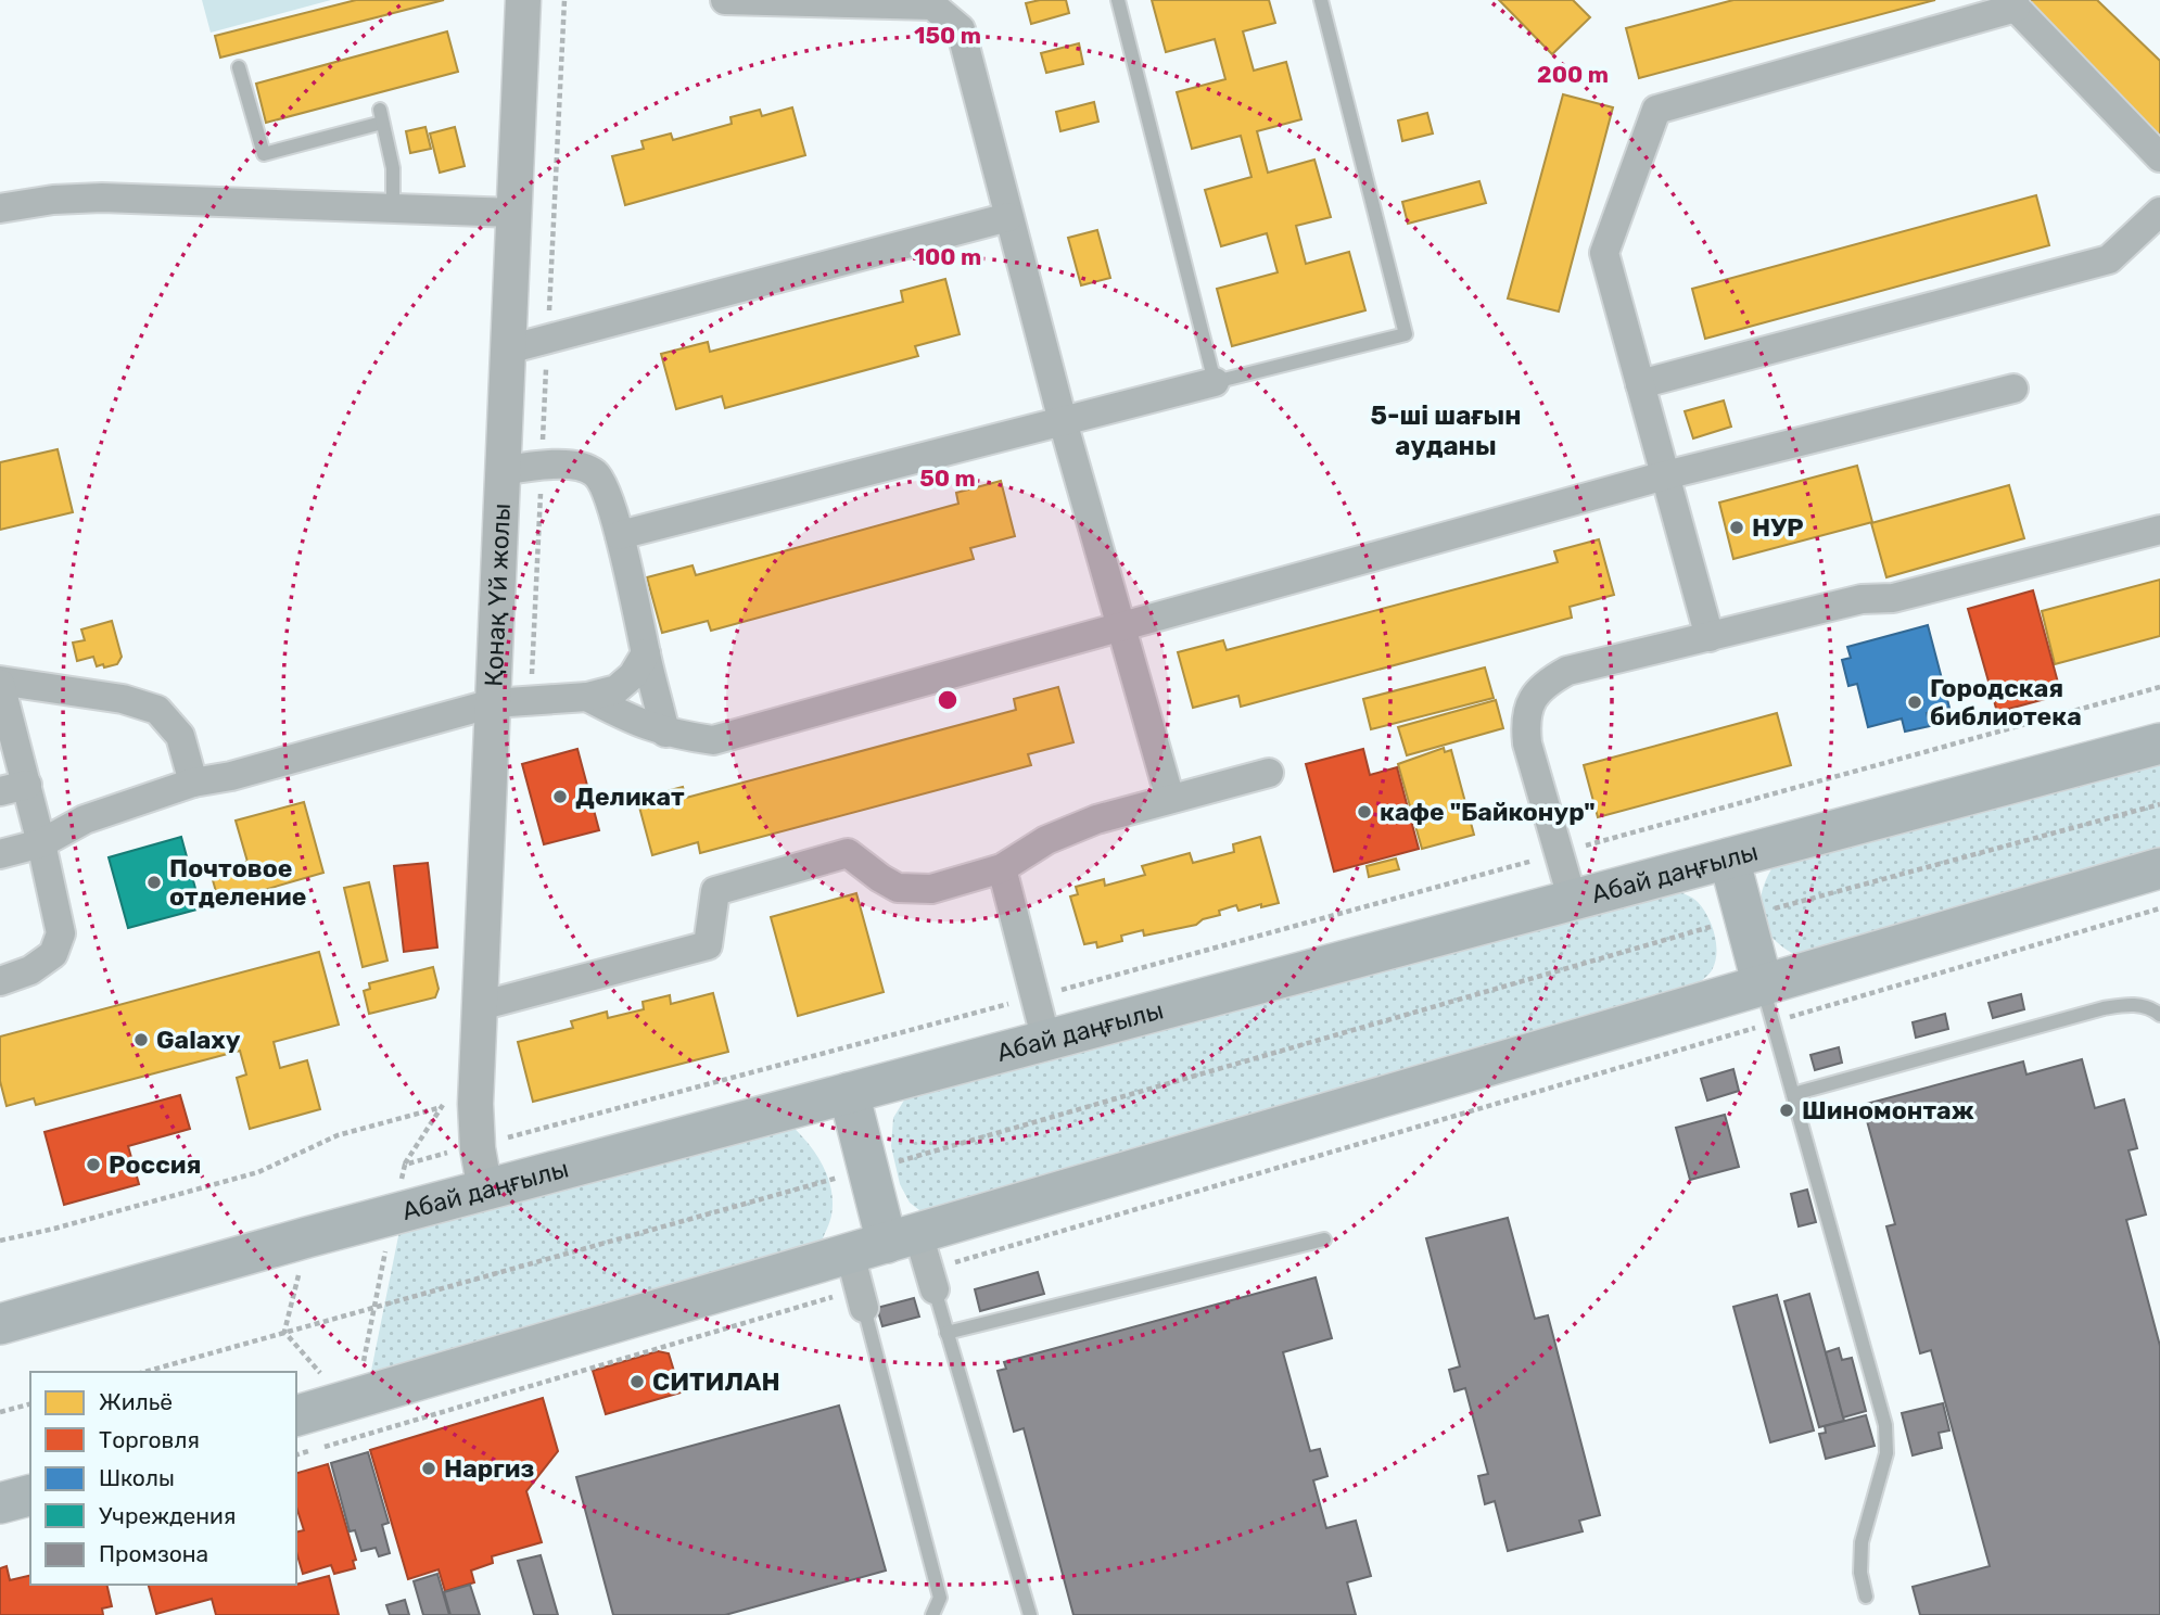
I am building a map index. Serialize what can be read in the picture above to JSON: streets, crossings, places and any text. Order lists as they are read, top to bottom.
{
  "streets": {
    "main road": ["Абай даңғылы"],
    "street": ["Қонақ Үй жолы"]
  },
  "crossings": [
    ["Қонақ Үй жолы", "Абай даңғылы"]
  ],
  "districts": ["5-ші шағын ауданы"],
  "places": [
    "НУР",
    "Городская библиотека",
    "Деликат",
    "кафе \"Байконур\"",
    "Почтовое отделение",
    "Galaxy",
    "Шиномонтаж",
    "Россия",
    "СИТИЛАН",
    "Наргиз"
  ],
  "legend": [
    "Жильё",
    "Торговля",
    "Школы",
    "Учреждения",
    "Промзона"
  ],
  "rings": [
    "150 m",
    "200 m",
    "100 m",
    "50 m"
  ]
}
